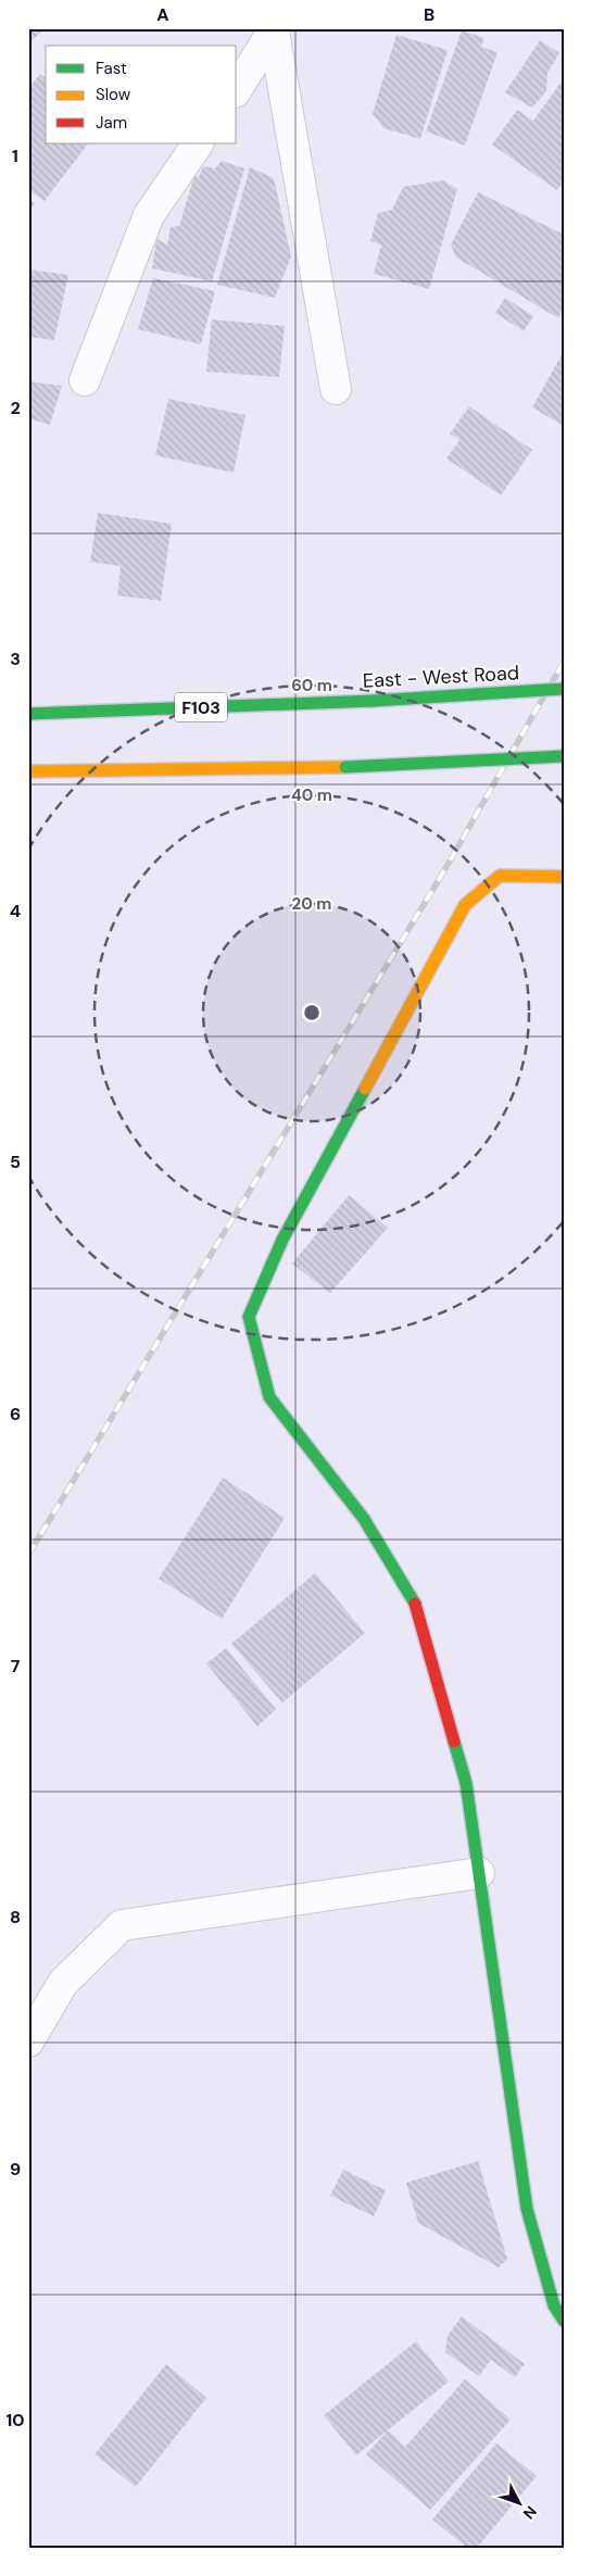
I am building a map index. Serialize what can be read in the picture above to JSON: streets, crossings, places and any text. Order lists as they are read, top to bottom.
{
  "streets": {
    "street": ["East - West Road", "F103"]
  },
  "legend": ["Fast", "Slow", "Jam"],
  "north": "bottom right",
  "grid": {
    "columns": ["A", "B"],
    "rows": [
      "1",
      "2",
      "3",
      "4",
      "5",
      "6",
      "7",
      "8",
      "9",
      "10"
    ]
  },
  "rings": ["60 m", "40 m", "20 m"]
}
